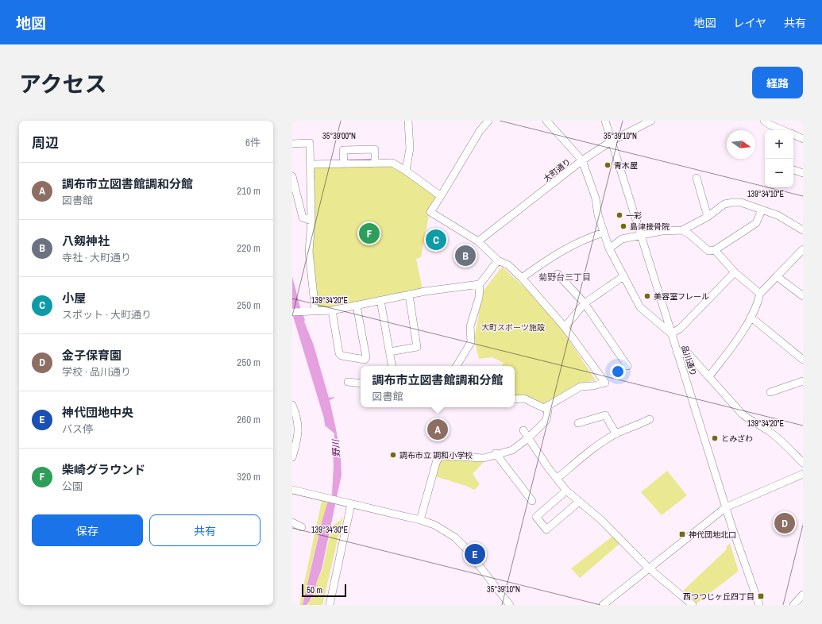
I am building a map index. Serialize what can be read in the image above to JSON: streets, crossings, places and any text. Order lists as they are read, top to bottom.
{
  "streets": {
    "street": ["大町通り", "品川通り"]
  },
  "crossings": [
    ["大町通り", "品川通り"]
  ],
  "districts": ["菊野台三丁目"],
  "water": ["野川"],
  "parks": ["大町スポーツ施設"],
  "places": {
    "other": [
      "青木屋",
      "一彩",
      "島津接骨院",
      "美容室フレール",
      "とみざわ",
      "調布市立 調和小学校"
    ],
    "transit": ["神代団地北口", "西つつじヶ丘四丁目"]
  },
  "scale_bar": "50 m",
  "north": "right",
  "page": {
    "header": "地図",
    "nav": ["地図", "レイヤ", "共有"],
    "title": "アクセス",
    "buttons": [
      "経路",
      ["保存", "共有"]
    ],
    "heading": ["周辺", "6件"],
    "map_buttons": ["+", "−"],
    "list": [
      {
        "mark": "A",
        "name": "調布市立図書館調和分館",
        "note": "図書館",
        "value": "210 m"
      },
      {
        "mark": "B",
        "name": "八剱神社",
        "note": "寺社 · 大町通り",
        "value": "220 m"
      },
      {
        "mark": "C",
        "name": "小屋",
        "note": "スポット · 大町通り",
        "value": "250 m"
      },
      {
        "mark": "D",
        "name": "金子保育園",
        "note": "学校 · 品川通り",
        "value": "250 m"
      },
      {
        "mark": "E",
        "name": "神代団地中央",
        "note": "バス停",
        "value": "260 m"
      },
      {
        "mark": "F",
        "name": "柴崎グラウンド",
        "note": "公園",
        "value": "320 m"
      }
    ],
    "pins": [
      "F",
      "C",
      "B",
      "A",
      "D",
      "E"
    ],
    "popup": ["調布市立図書館調和分館", "図書館"],
    "scale": "50 m"
  },
  "coordinates": [
    "35°39'00\"N",
    "35°39'10\"N",
    "139°34'10\"E",
    "139°34'20\"E",
    "139°34'30\"E"
  ]
}
